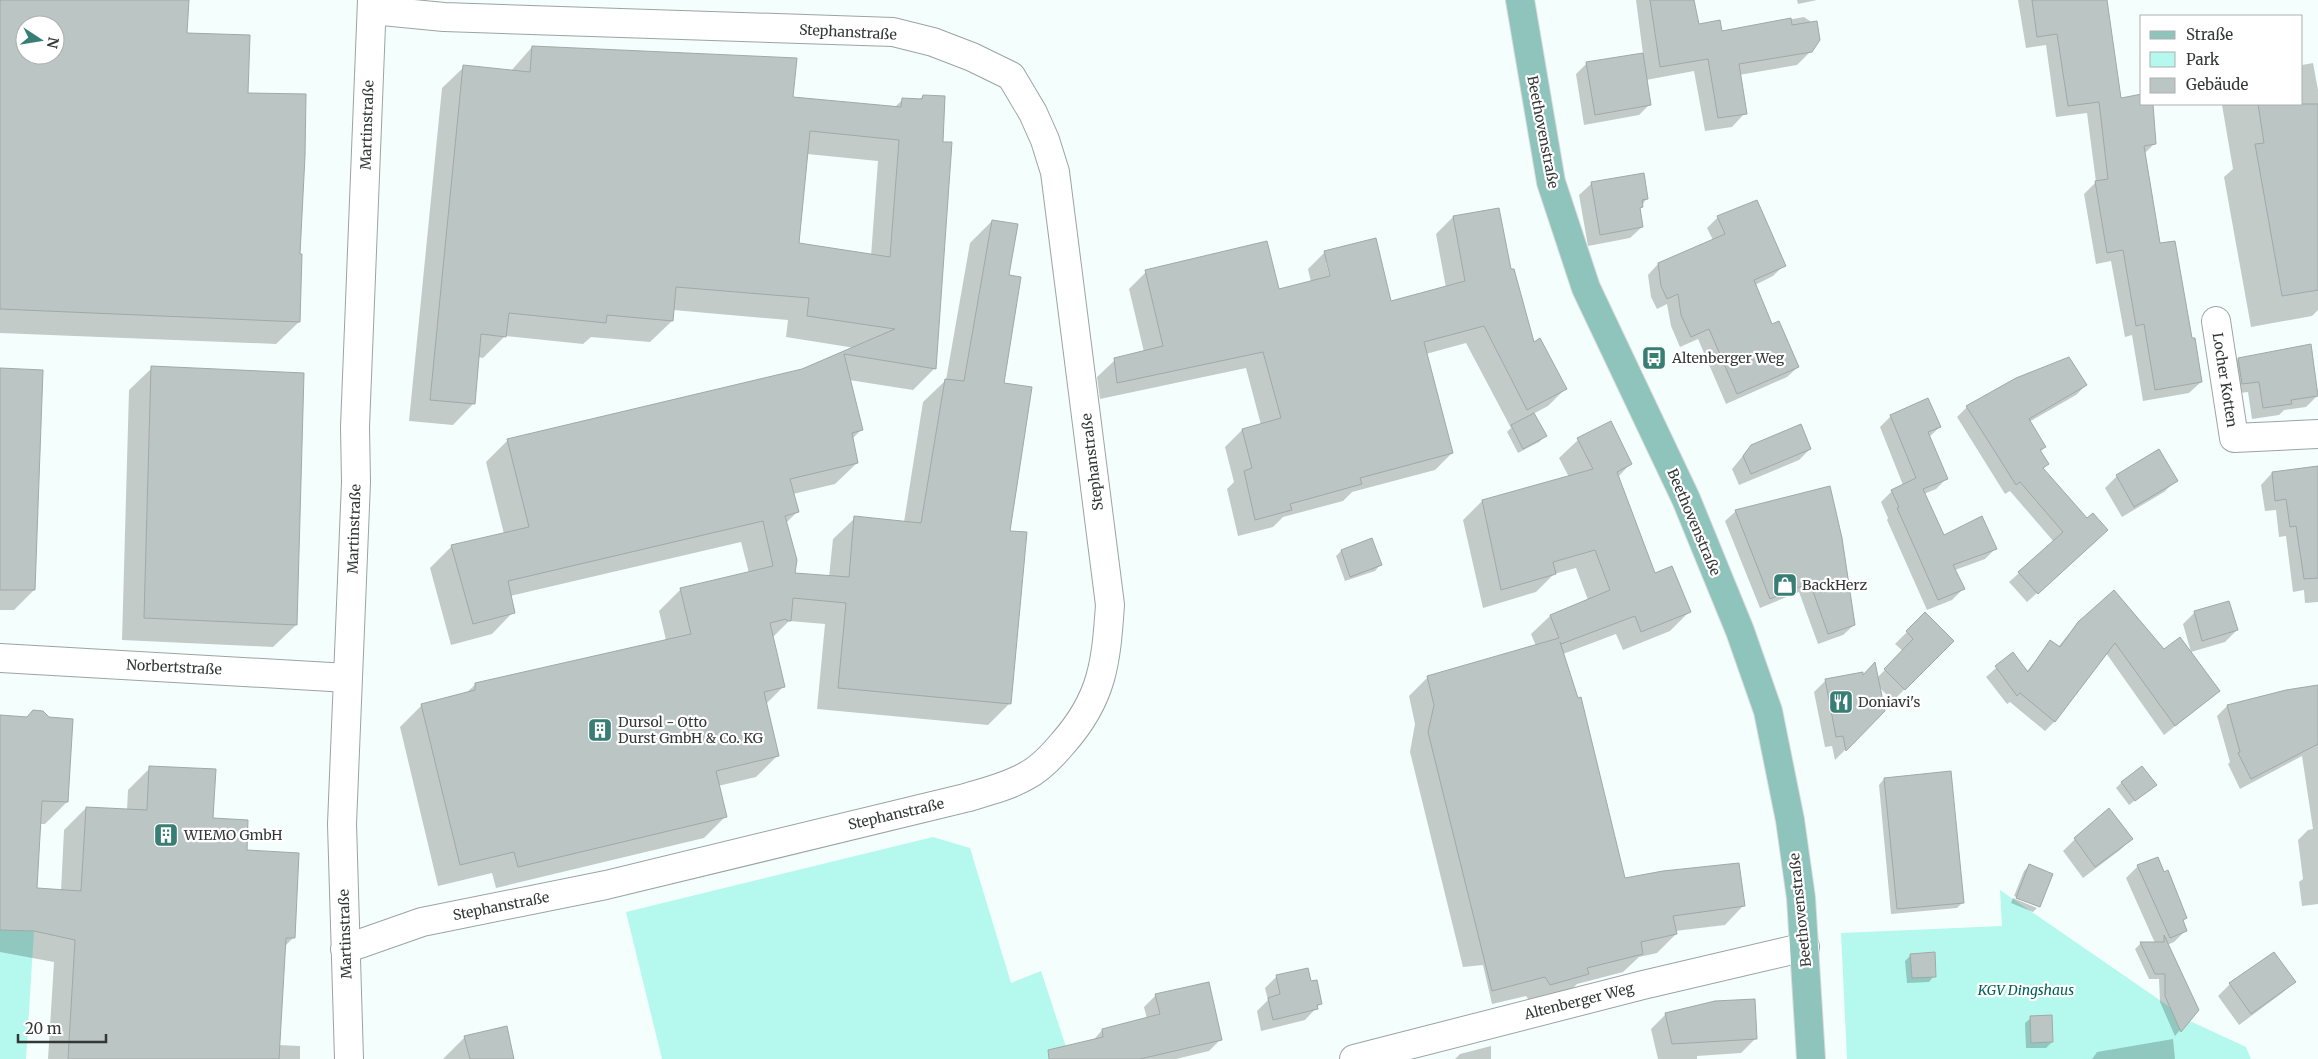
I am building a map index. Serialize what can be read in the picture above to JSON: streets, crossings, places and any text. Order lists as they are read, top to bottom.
{
  "streets": {
    "main road": ["Beethovenstraße"],
    "street": [
      "Stephanstraße",
      "Martinstraße",
      "Locher Kotten",
      "Norbertstraße",
      "Altenberger Weg"
    ]
  },
  "crossings": [
    ["Stephanstraße", "Martinstraße"],
    ["Martinstraße", "Norbertstraße"],
    ["Beethovenstraße", "Altenberger Weg"]
  ],
  "parks": ["KGV Dingshaus"],
  "places": {
    "bus stop": ["Altenberger Weg"],
    "shop": ["BackHerz"],
    "restaurant": ["Doniavi's"],
    "building": ["Dursol - Otto Durst GmbH & Co. KG", "WIEMO GmbH"]
  },
  "legend": ["Straße", "Park", "Gebäude"],
  "scale_bar": "20 m",
  "north": "right"
}
